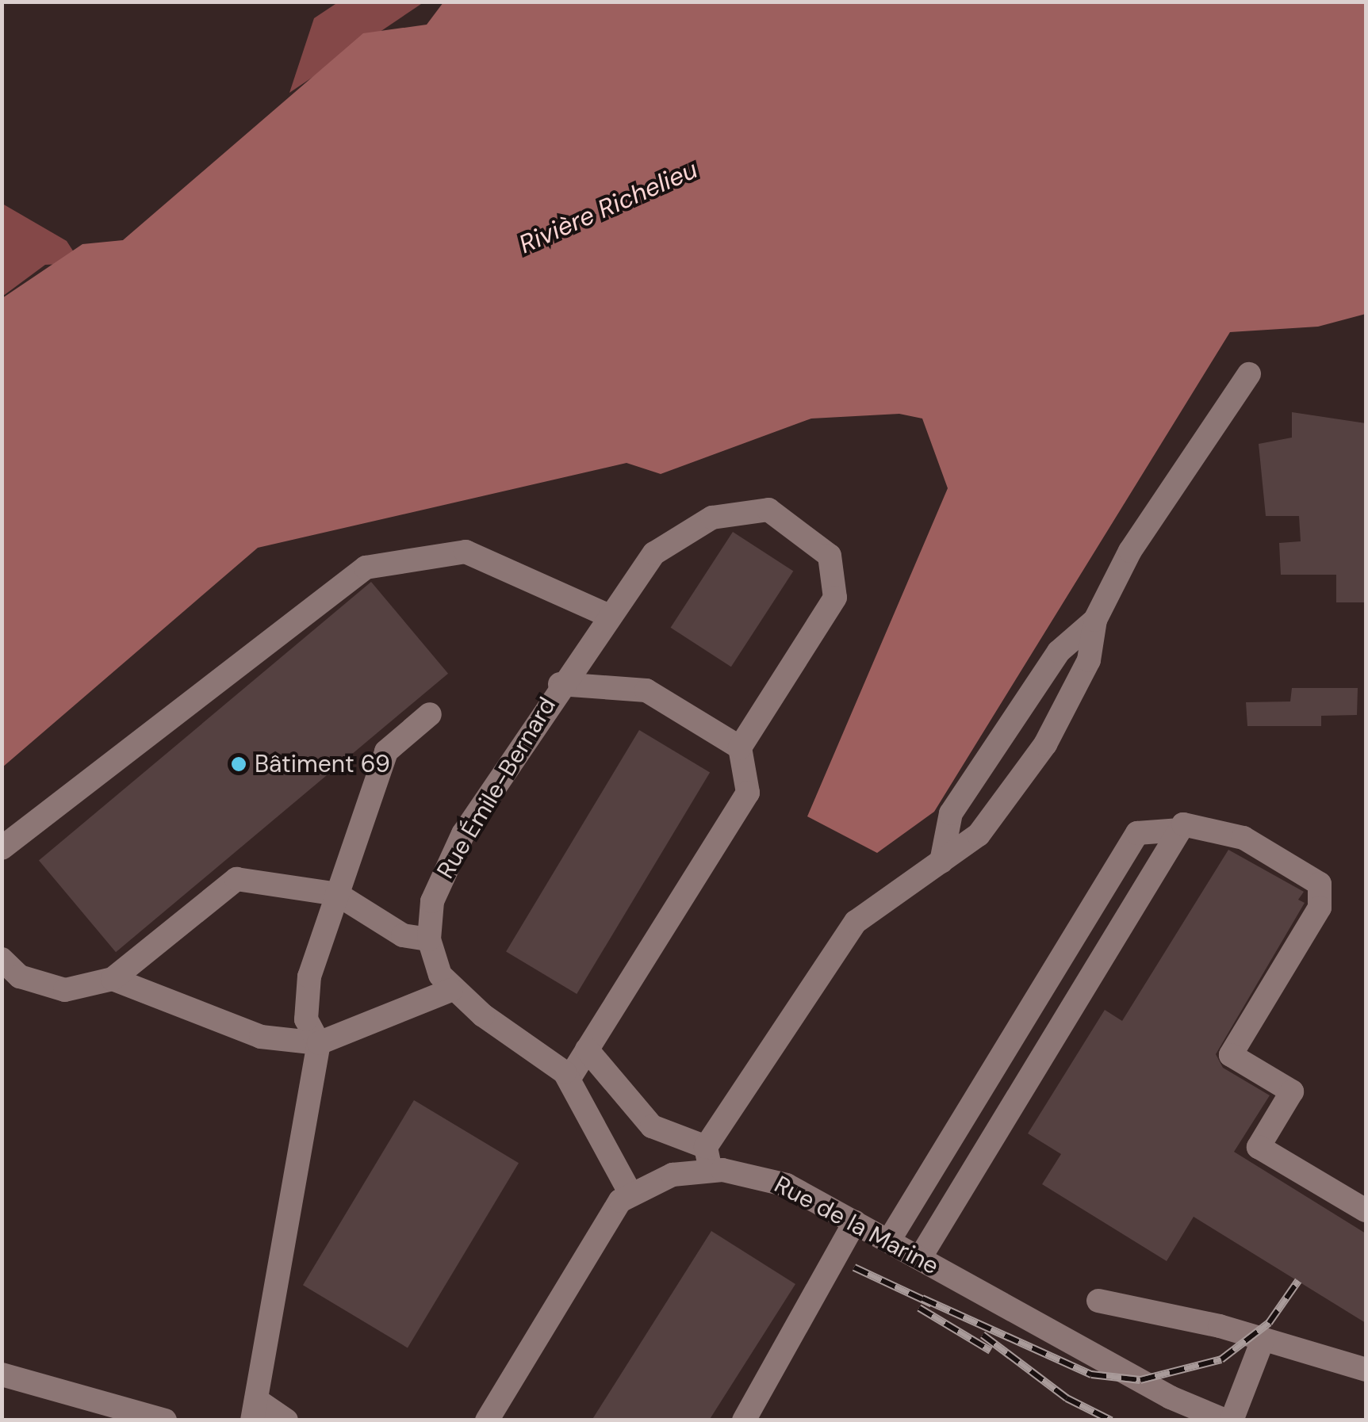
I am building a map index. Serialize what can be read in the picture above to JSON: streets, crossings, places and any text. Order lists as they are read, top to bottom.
{
  "streets": {
    "street": ["Rue Émile-Bernard", "Rue de la Marine"]
  },
  "crossings": [
    ["Rue Émile-Bernard", "Rue de la Marine"]
  ],
  "water": ["Rivière Richelieu"],
  "places": ["Bâtiment 69"]
}
